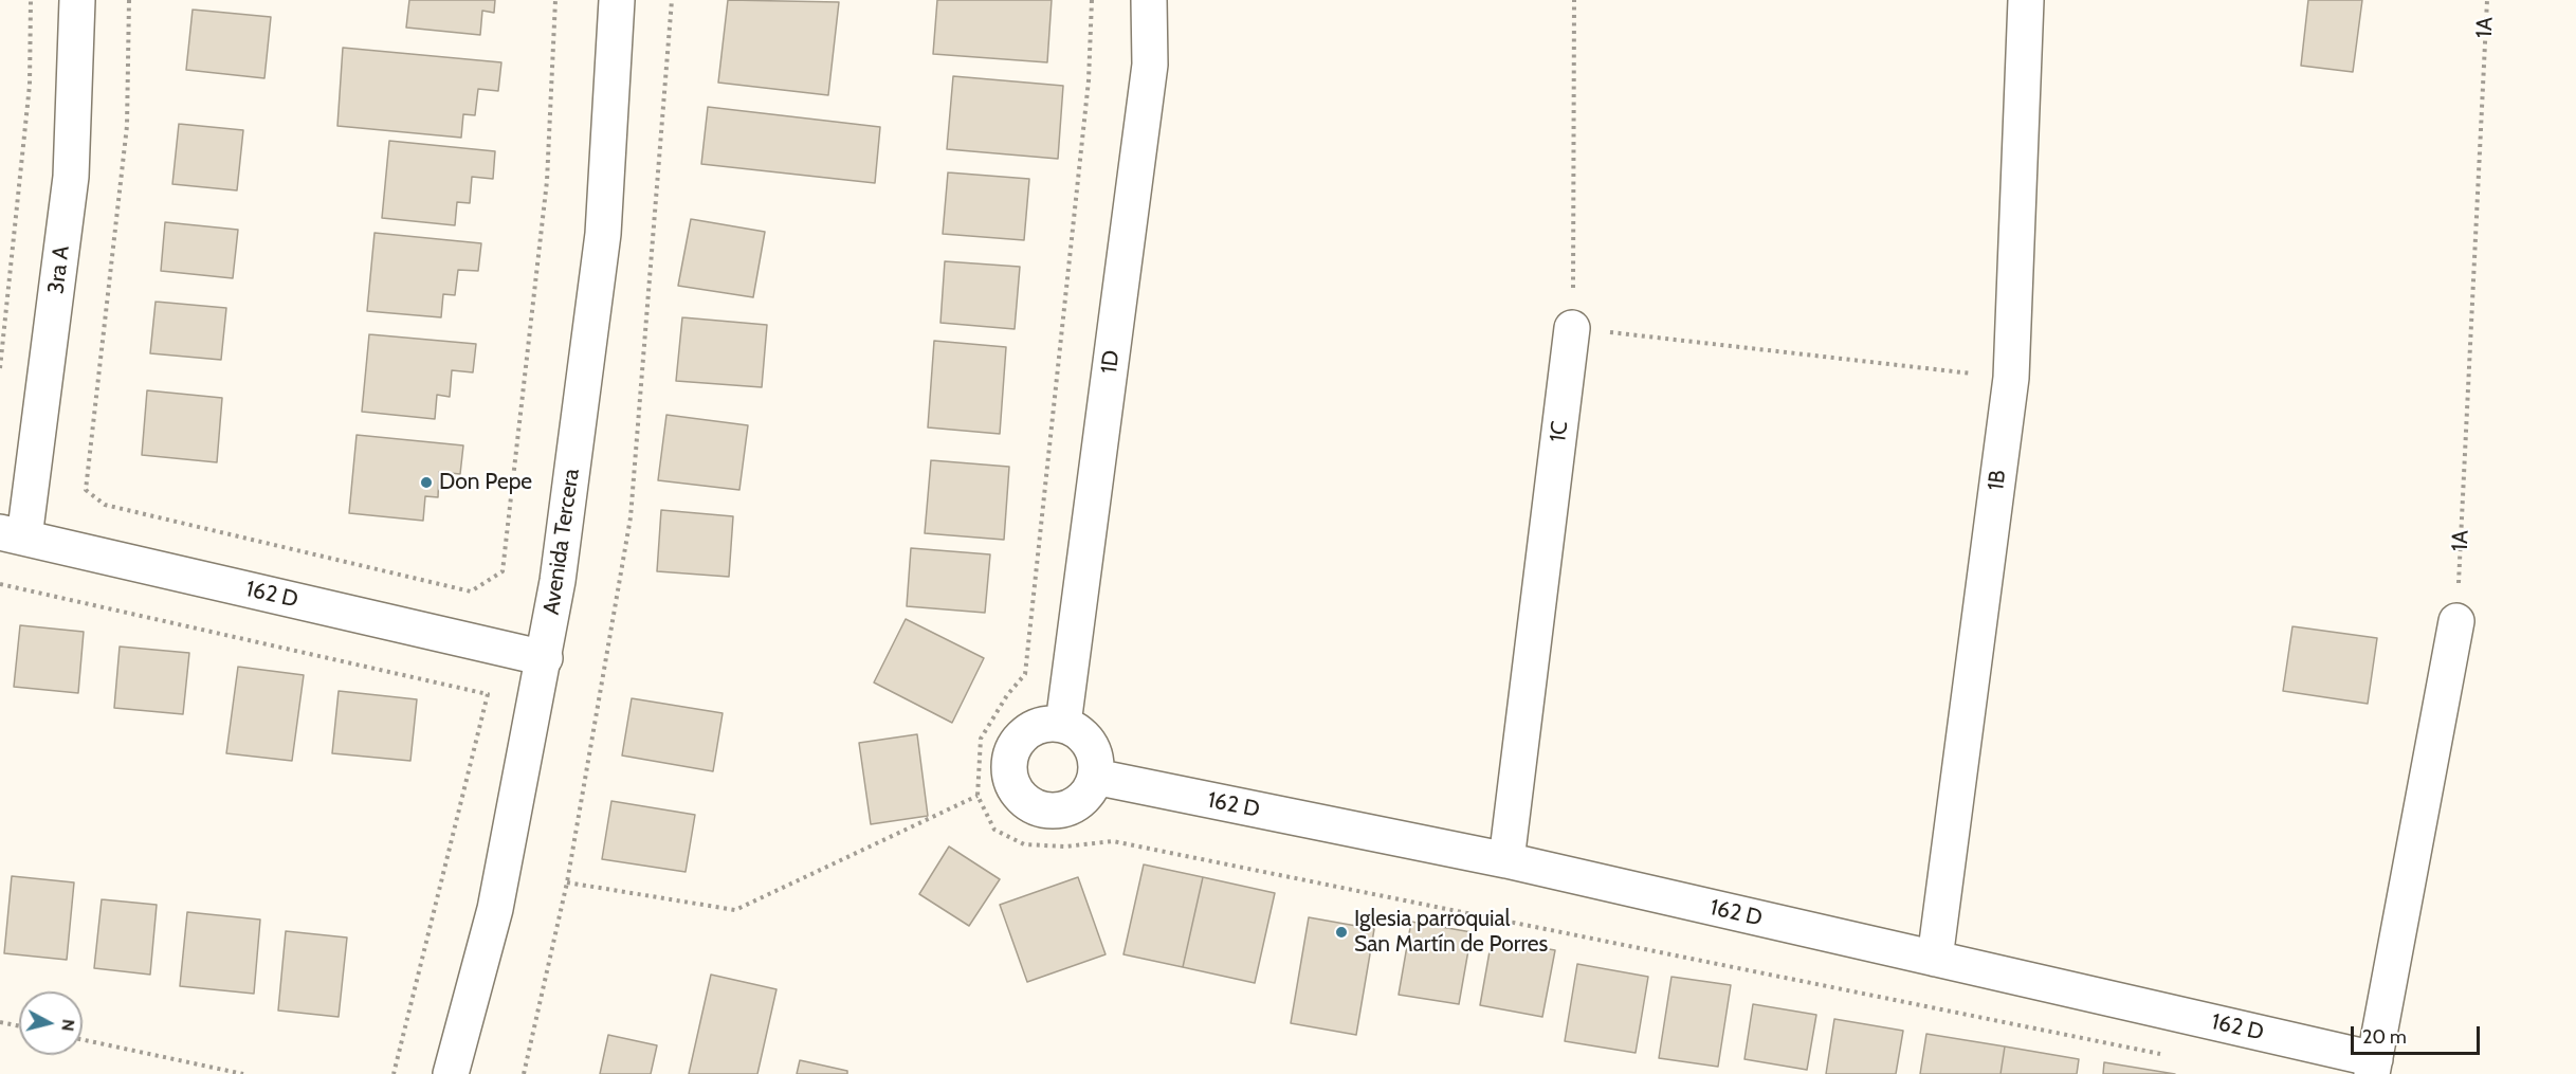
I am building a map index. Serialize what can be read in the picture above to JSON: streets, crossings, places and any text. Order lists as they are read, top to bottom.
{
  "streets": {
    "street": [
      "3ra A",
      "1D",
      "1C",
      "1B",
      "Avenida Tercera",
      "162 D"
    ],
    "path": ["1A"]
  },
  "crossings": [
    ["3ra A", "162 D"],
    ["1D", "162 D"],
    ["1C", "162 D"],
    ["1B", "162 D"],
    ["Avenida Tercera", "162 D"]
  ],
  "places": ["Don Pepe", "Iglesia parroquial San Martín de Porres"],
  "scale_bar": "20 m",
  "north": "right"
}
